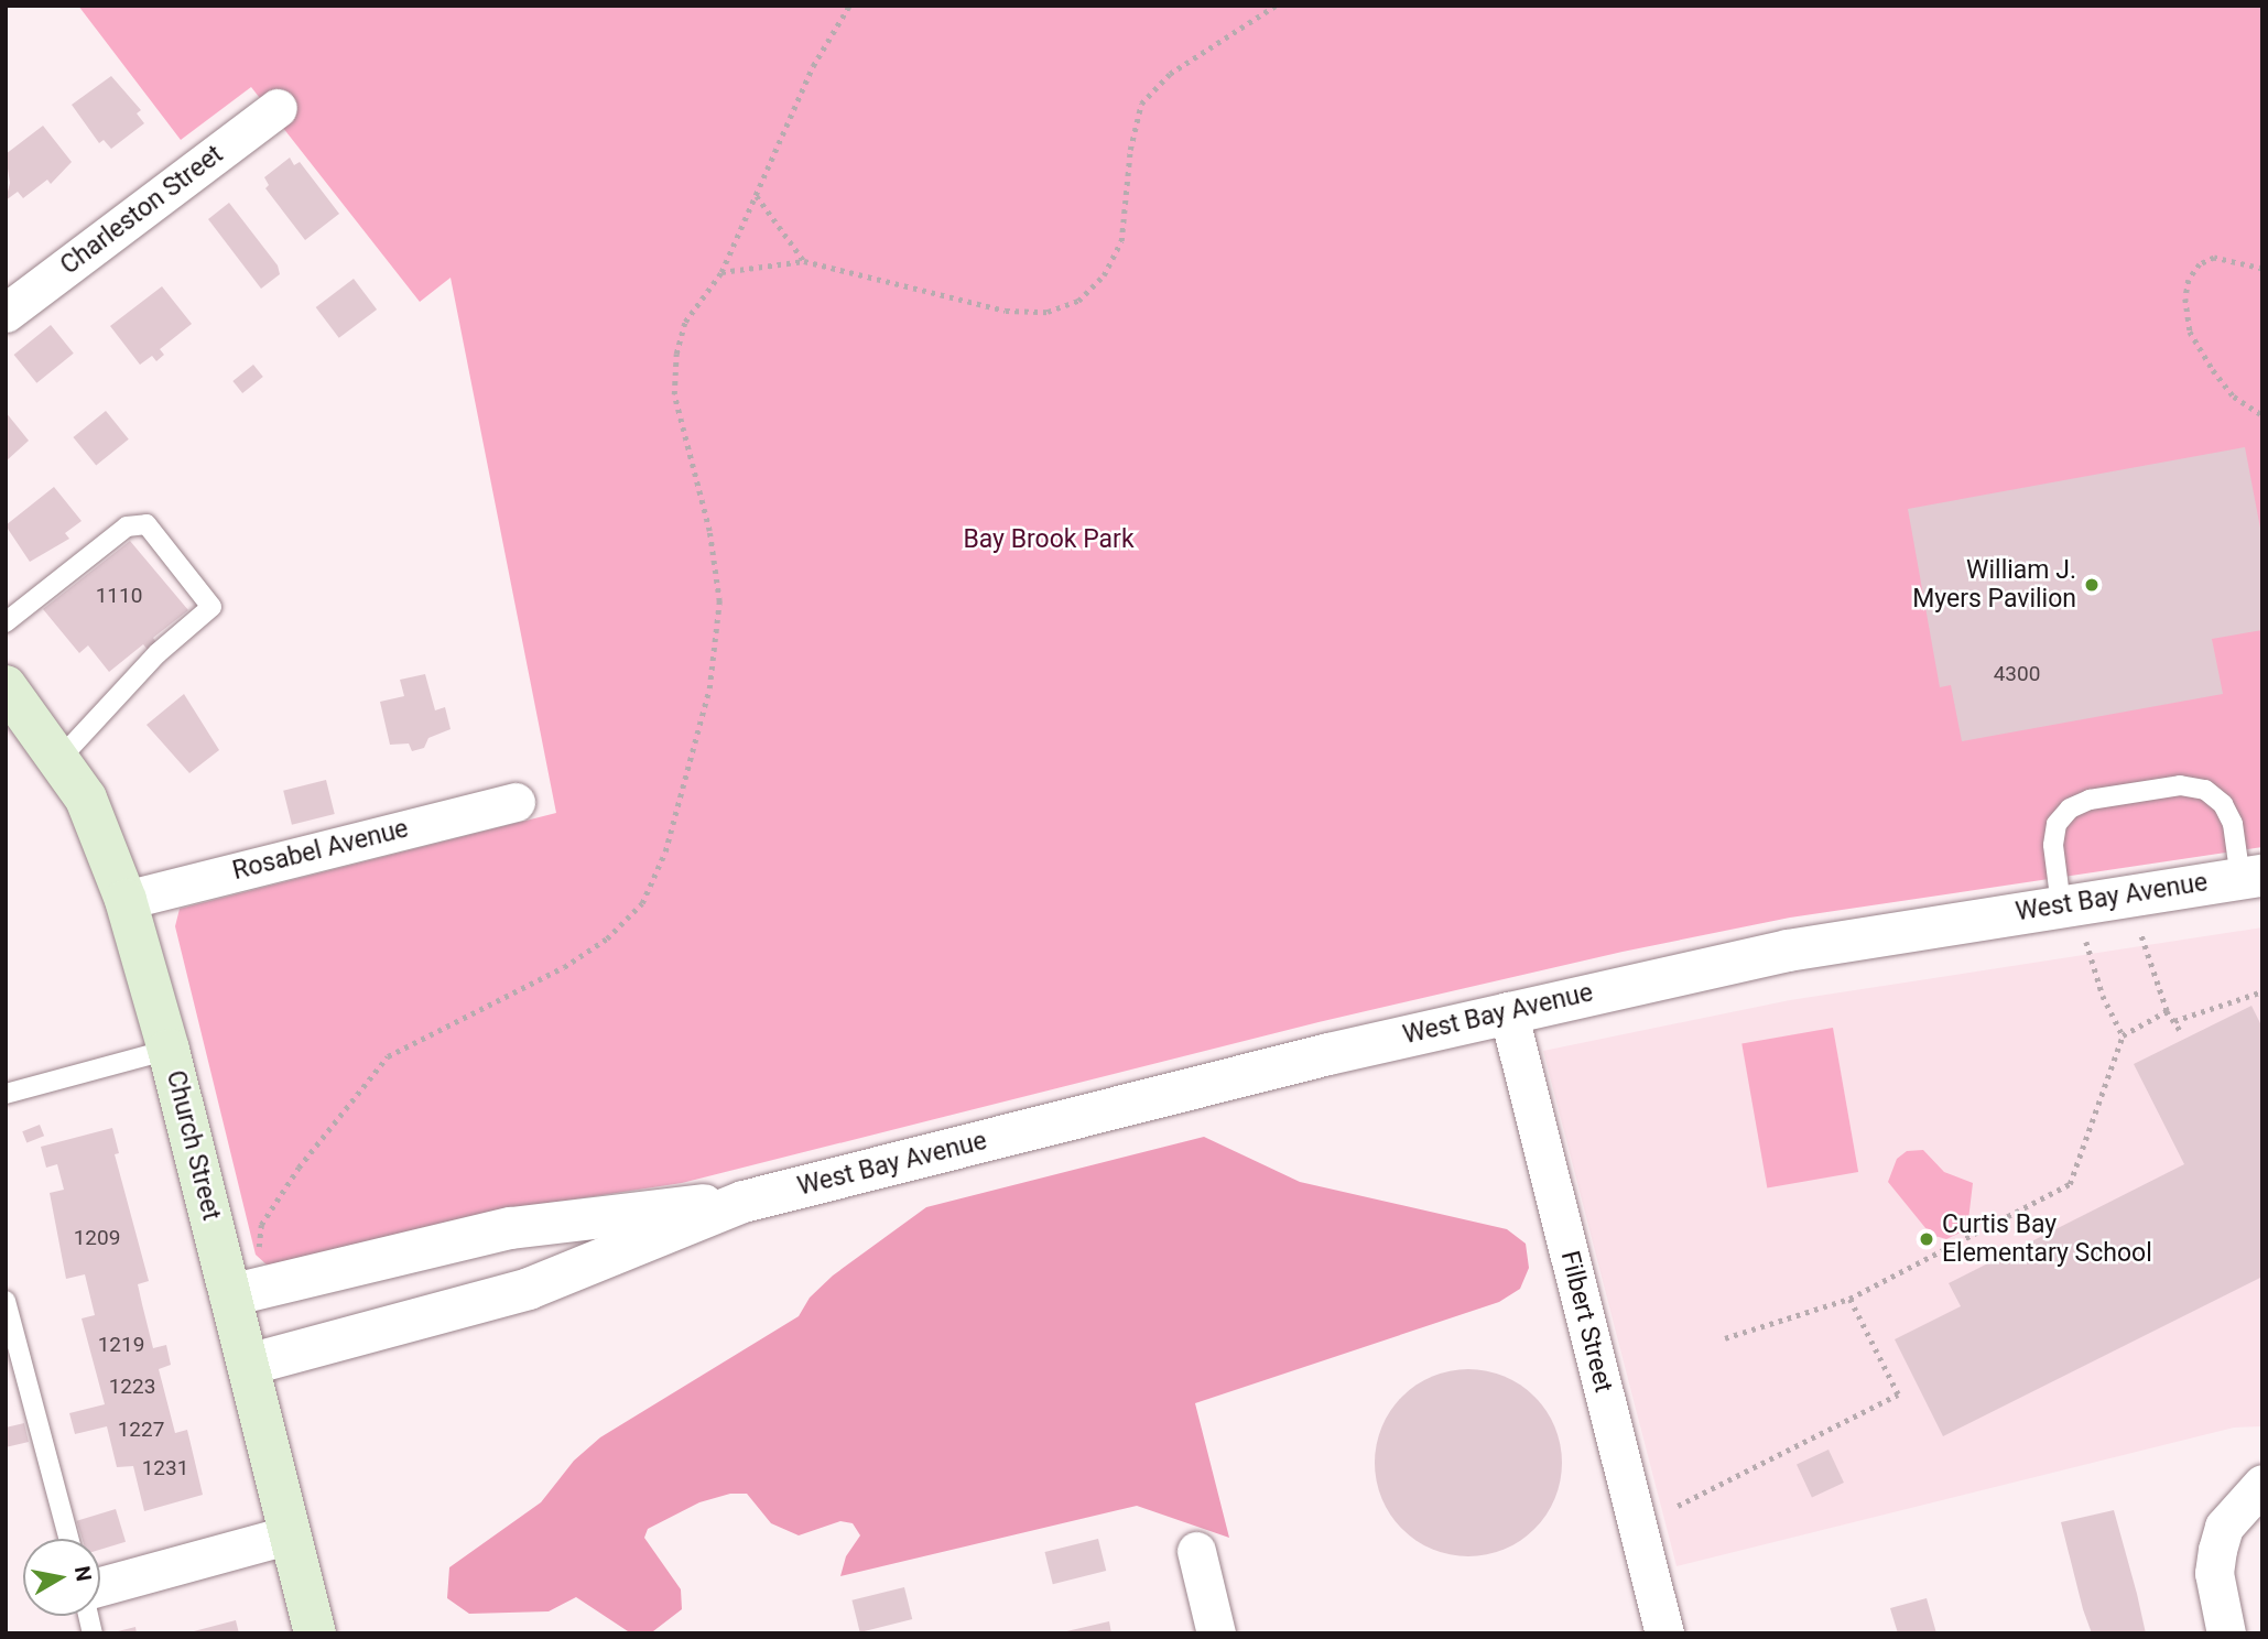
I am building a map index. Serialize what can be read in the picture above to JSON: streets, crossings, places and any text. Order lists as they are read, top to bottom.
{
  "streets": {
    "main road": ["Church Street"],
    "street": [
      "Charleston Street",
      "Rosabel Avenue",
      "West Bay Avenue",
      "Filbert Street"
    ]
  },
  "crossings": [
    ["Rosabel Avenue", "Church Street"],
    ["West Bay Avenue", "Church Street"],
    ["West Bay Avenue", "Filbert Street"]
  ],
  "parks": ["Bay Brook Park"],
  "places": ["William J. Myers Pavilion", "Curtis Bay Elementary School"],
  "house_numbers": [
    "1110",
    "4300",
    "1209",
    "1219",
    "1223",
    "1227",
    "1231"
  ],
  "north": "right"
}
